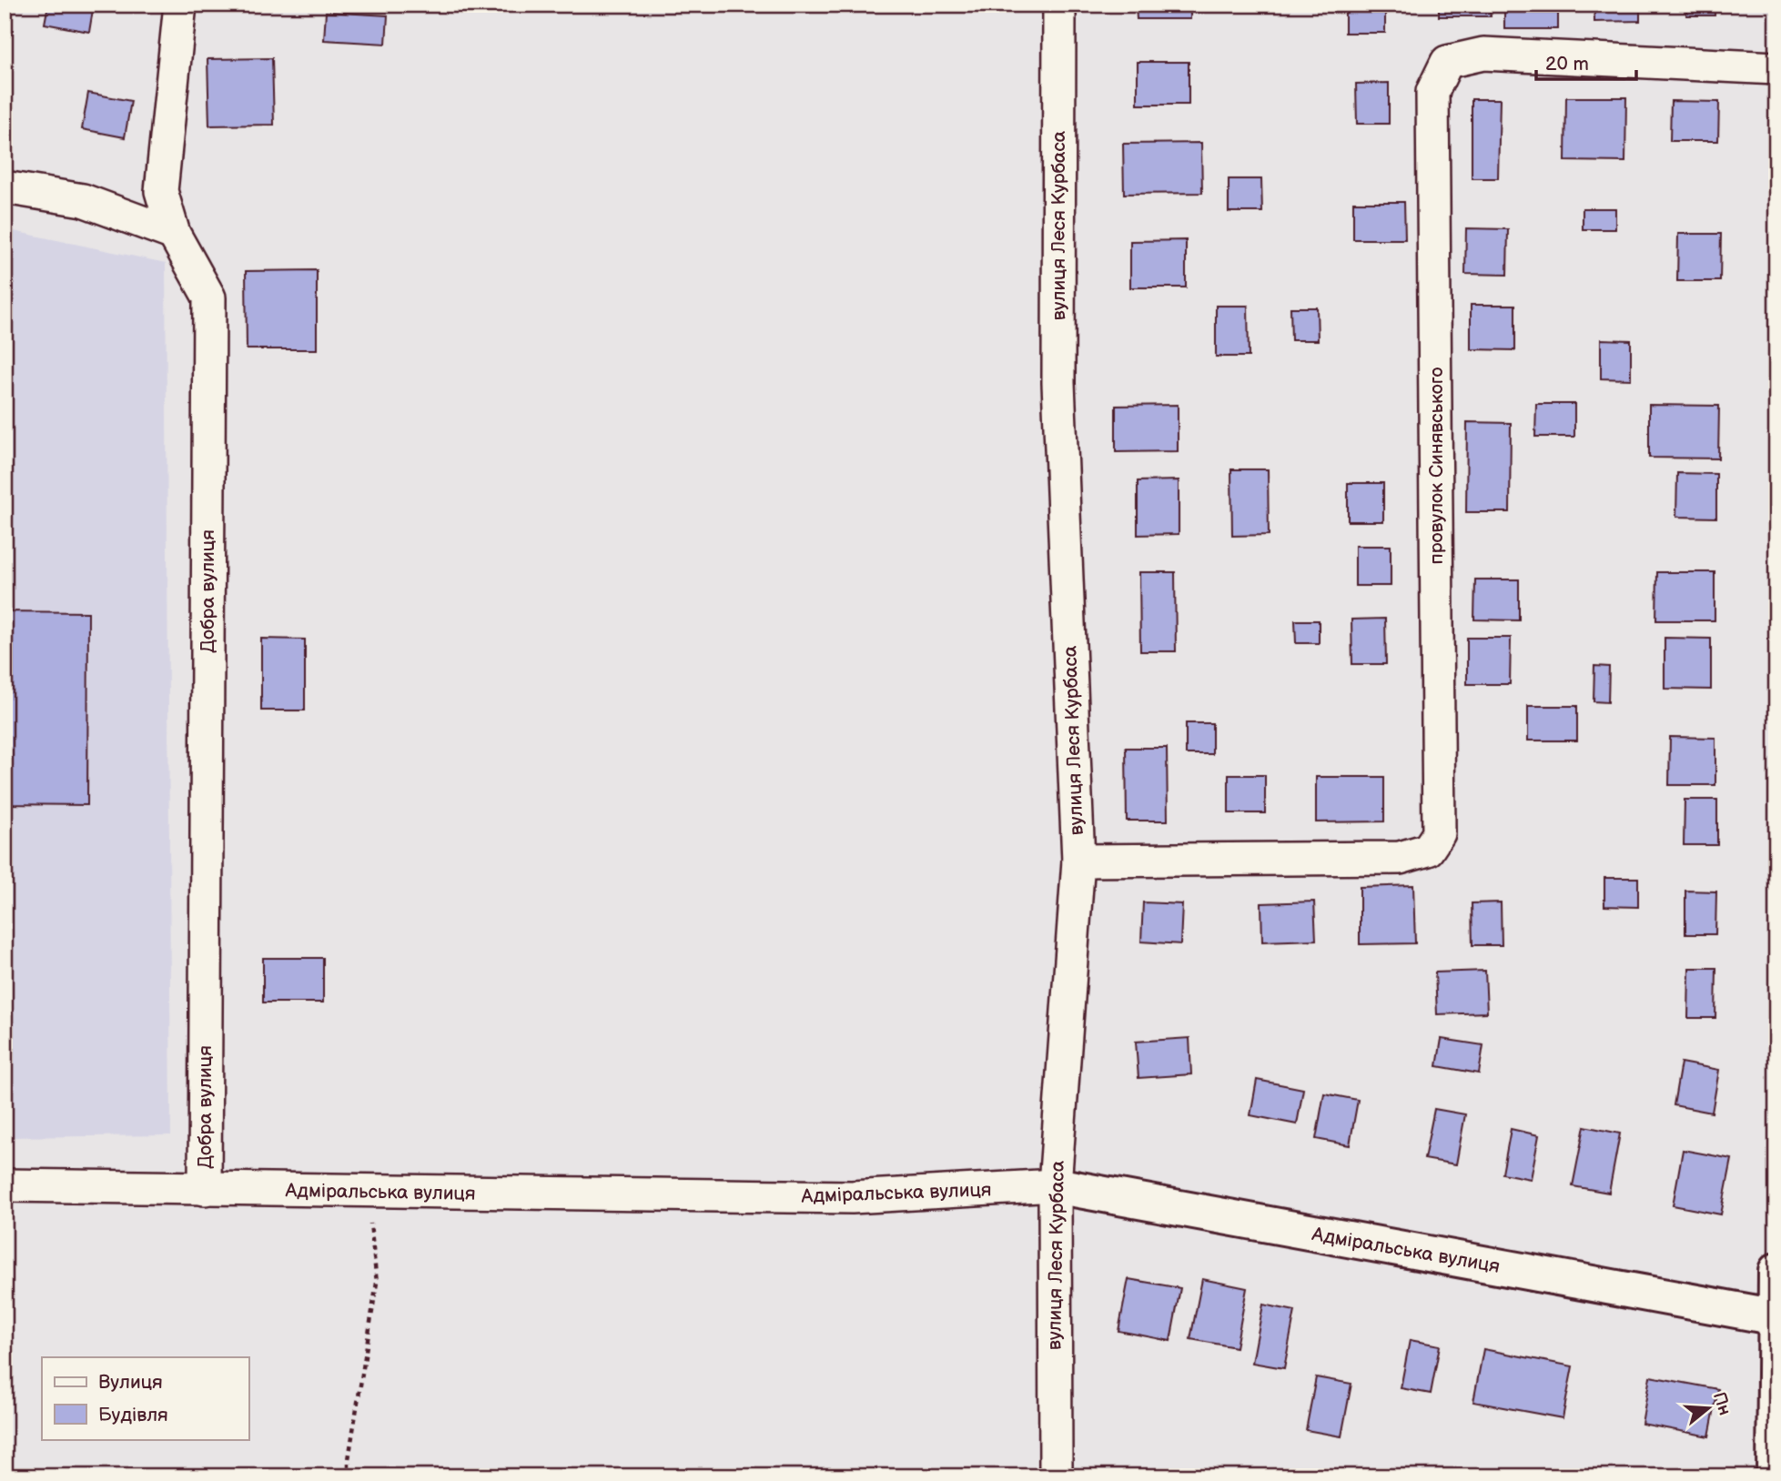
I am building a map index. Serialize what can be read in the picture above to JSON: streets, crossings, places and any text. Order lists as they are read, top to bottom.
{
  "streets": {
    "street": [
      "вулиця Леся Курбаса",
      "провулок Синявського",
      "Добра вулиця",
      "Адміральська вулиця"
    ]
  },
  "crossings": [
    ["вулиця Леся Курбаса", "провулок Синявського"],
    ["вулиця Леся Курбаса", "Адміральська вулиця"],
    ["Добра вулиця", "Адміральська вулиця"]
  ],
  "legend": ["Вулиця", "Будівля"],
  "scale_bar": "20 m",
  "north": "right"
}
